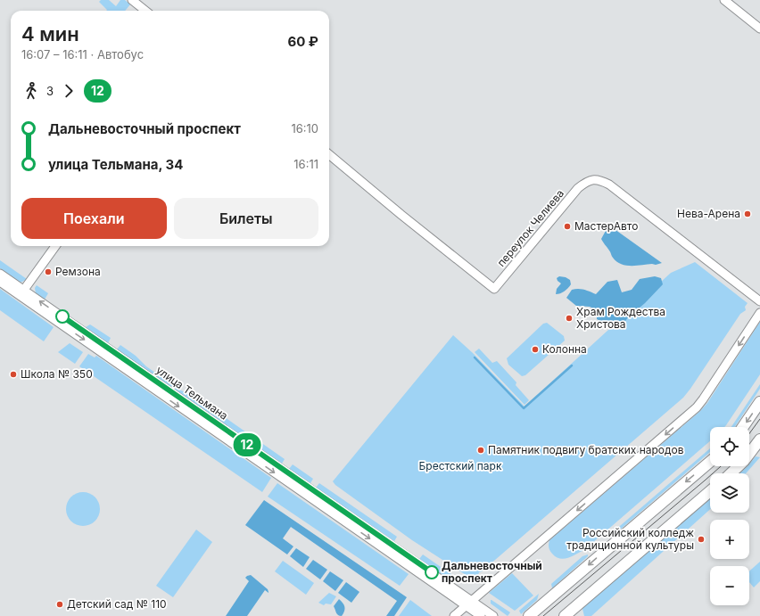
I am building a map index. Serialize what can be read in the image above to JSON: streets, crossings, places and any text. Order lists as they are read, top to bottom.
{
  "streets": {
    "street": ["переулок Челиева", "улица Тельмана"]
  },
  "parks": ["Брестский парк"],
  "places": [
    "Нева-Арена",
    "МастерАвто",
    "Ремзона",
    "Храм Рождества Христова",
    "Колонна",
    "Школа № 350",
    "Памятник подвигу братских народов",
    "Российский колледж традиционной культуры",
    "Дальневосточный проспект",
    "Детский сад № 110"
  ],
  "lines": ["bus line 12"],
  "page": {
    "on_map": "12",
    "heading": ["4 мин", "16:07 – 16:11 · Автобус", "60 ₽"],
    "legs": ["3", "12"],
    "list": [
      {
        "name": "Дальневосточный проспект",
        "value": "16:10"
      },
      {
        "name": "улица Тельмана, 34",
        "value": "16:11"
      }
    ],
    "buttons": ["Поехали", "Билеты"],
    "map_buttons": ["+", "−"]
  }
}
